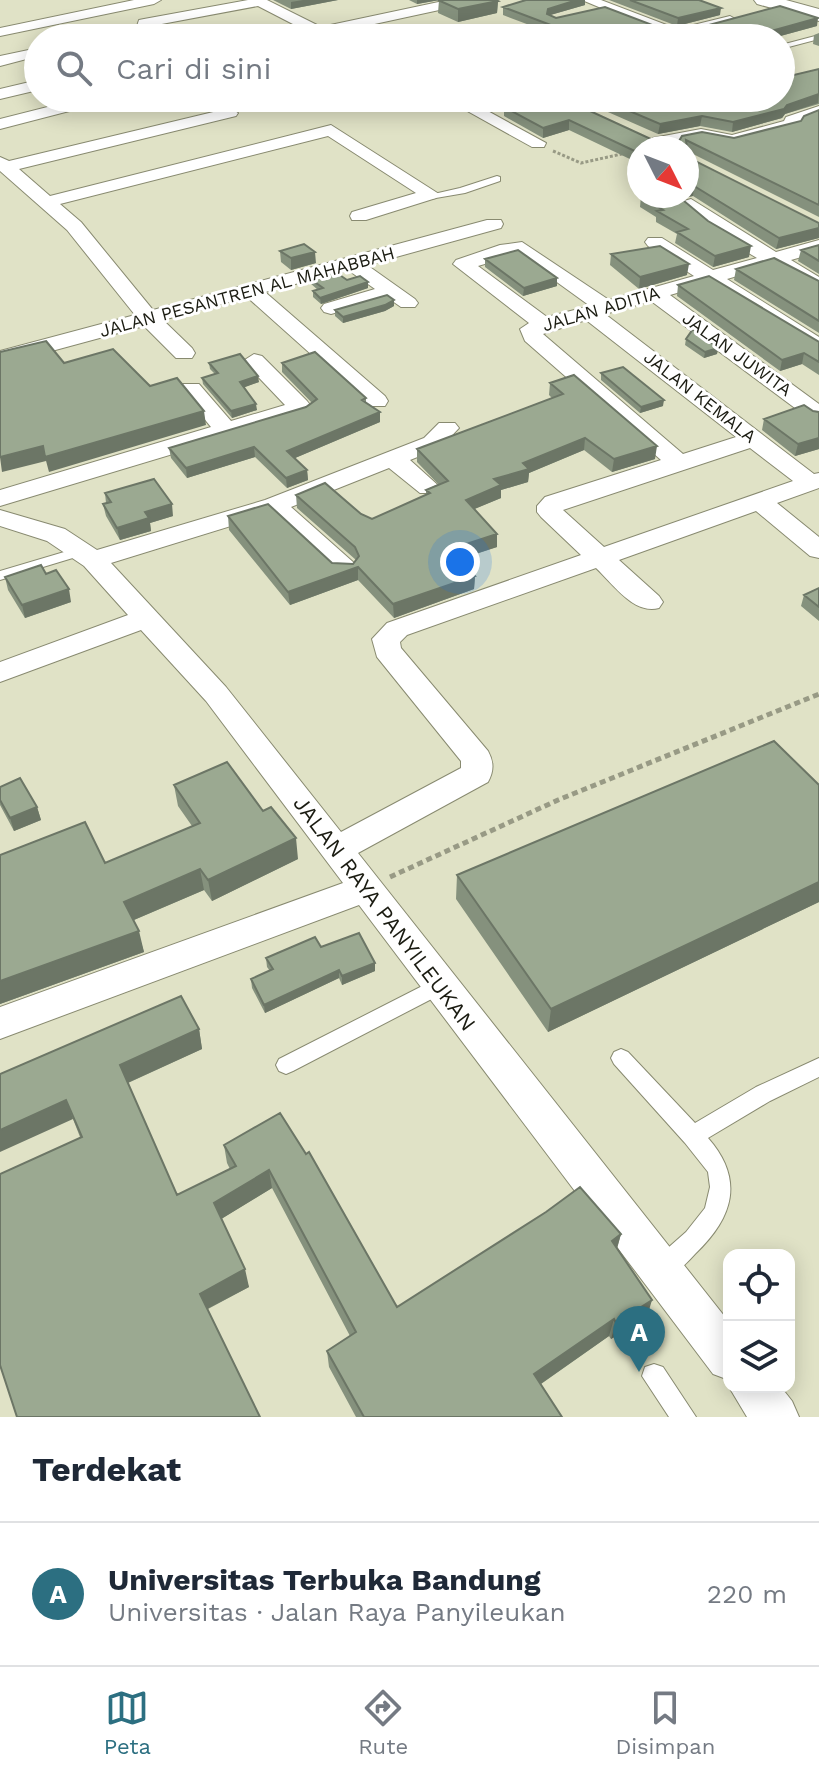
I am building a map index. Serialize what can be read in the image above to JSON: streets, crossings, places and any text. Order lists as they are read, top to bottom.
{
  "streets": {
    "street": [
      "JALAN PESANTREN AL MAHABBAH",
      "JALAN ADITIA",
      "JALAN JUWITA",
      "JALAN KEMALA",
      "JALAN RAYA PANYILEUKAN"
    ]
  },
  "crossings": [
    ["JALAN ADITIA", "JALAN JUWITA"],
    ["JALAN ADITIA", "JALAN KEMALA"]
  ],
  "north": "bottom right",
  "page": {
    "search": "Cari di sini",
    "pins": "A",
    "heading": "Terdekat",
    "list": [
      {
        "mark": "A",
        "name": "Universitas Terbuka Bandung",
        "note": "Universitas · Jalan Raya Panyileukan",
        "value": "220 m"
      }
    ],
    "nav": ["Peta", "Rute", "Disimpan"]
  }
}
